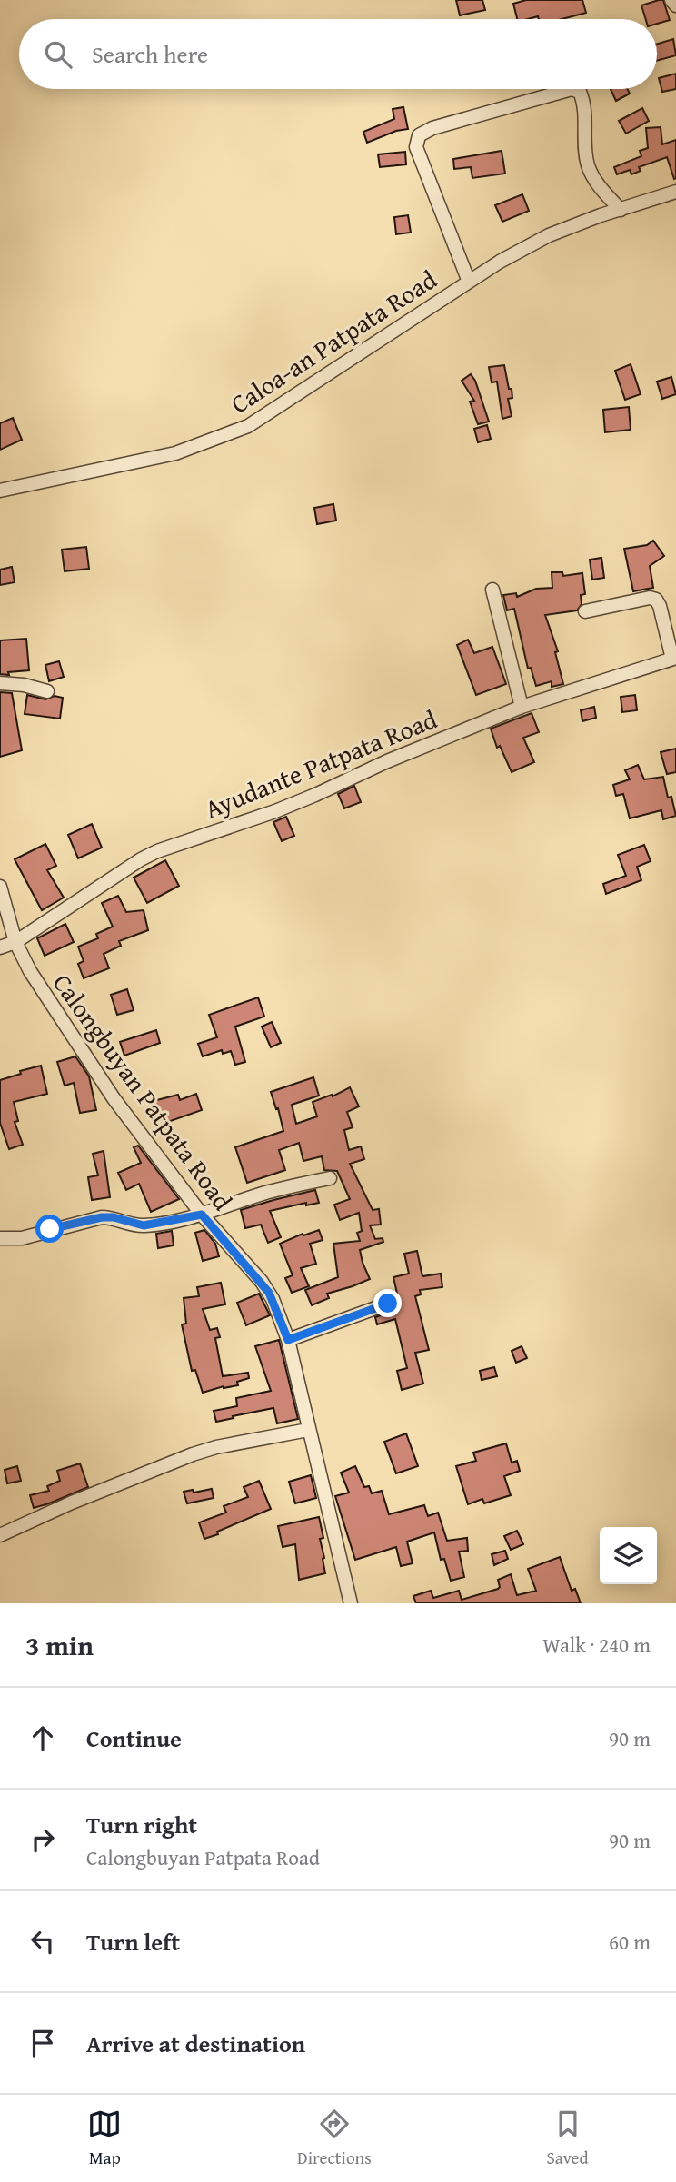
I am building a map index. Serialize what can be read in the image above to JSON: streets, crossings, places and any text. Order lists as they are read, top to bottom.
{
  "streets": {
    "street": ["Caloa-an Patpata Road", "Ayudante Patpata Road", "Calongbuyan Patpata Road"]
  },
  "crossings": [
    ["Ayudante Patpata Road", "Calongbuyan Patpata Road"]
  ],
  "page": {
    "search": "Search here",
    "heading": ["3 min", "Walk · 240 m"],
    "list": [
      ["Continue", "90 m"],
      ["Turn right", "Calongbuyan Patpata Road", "90 m"],
      ["Turn left", "60 m"],
      "Arrive at destination"
    ],
    "nav": ["Map", "Directions", "Saved"]
  }
}
